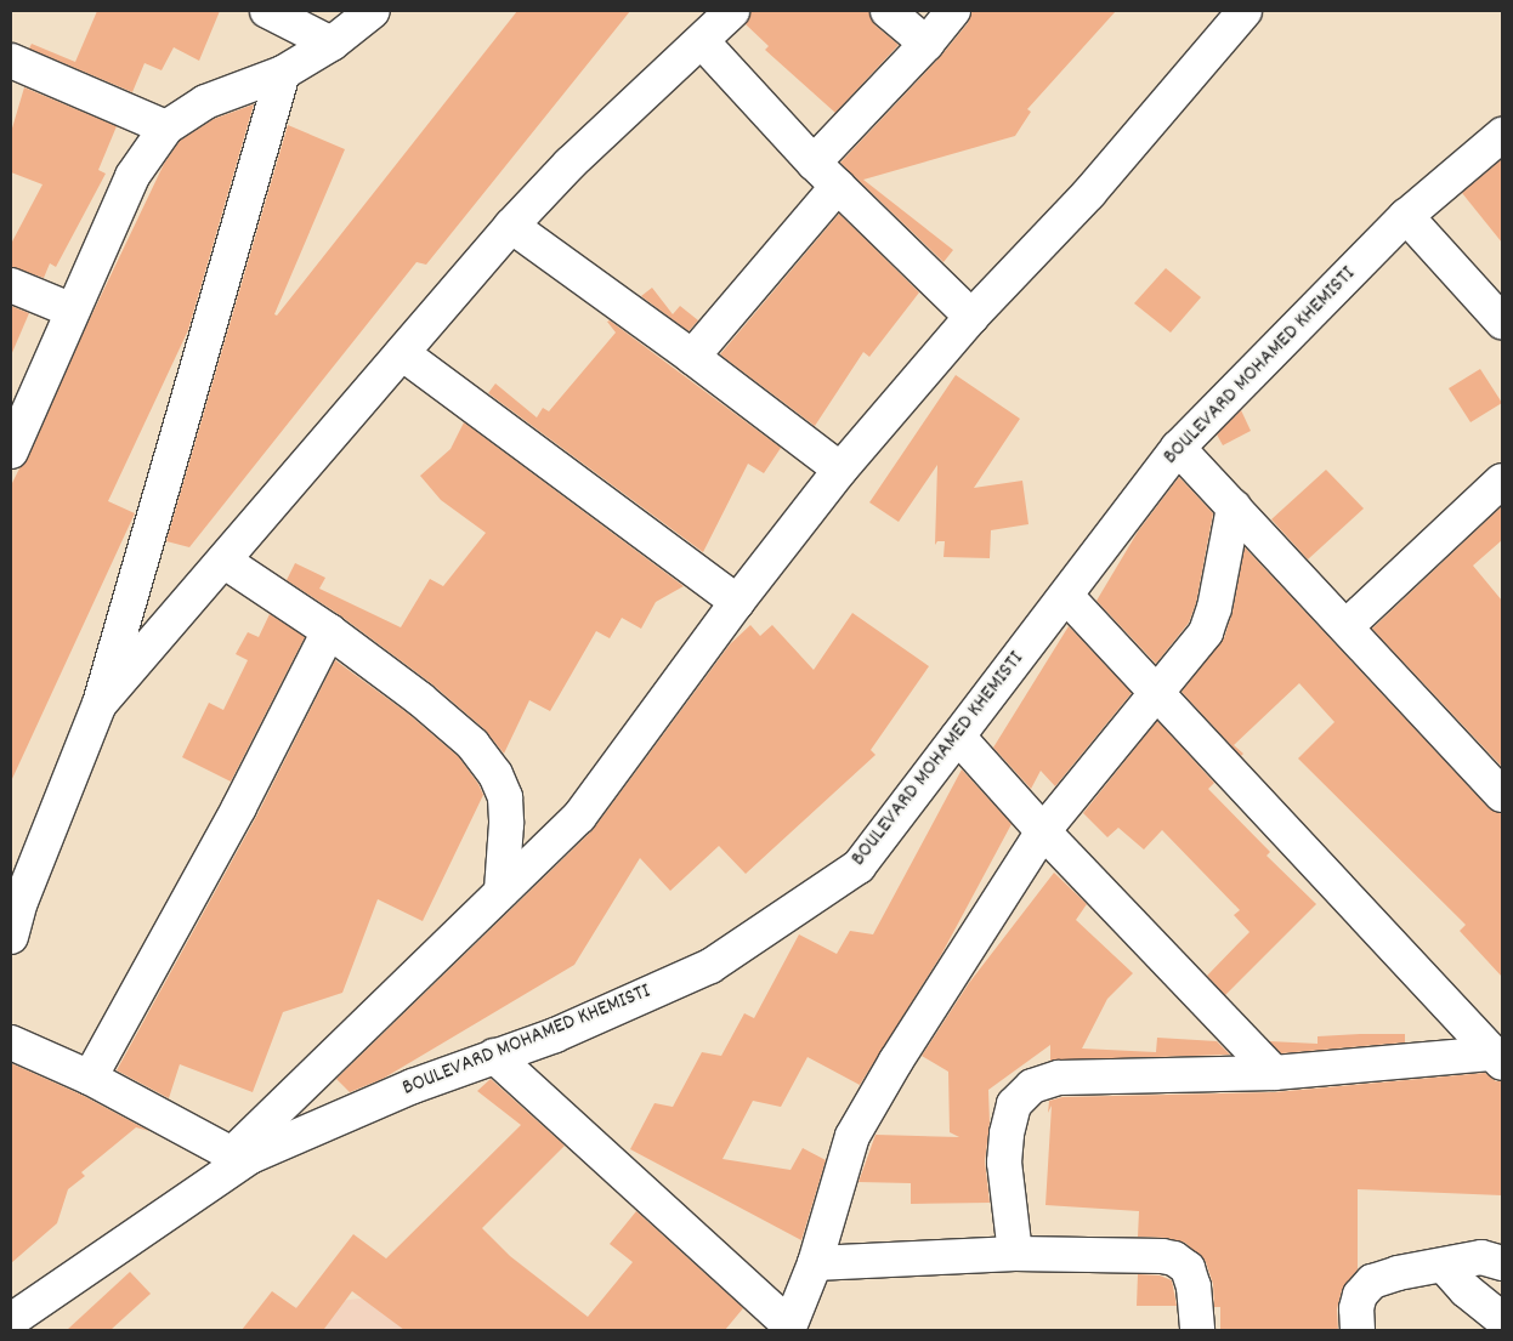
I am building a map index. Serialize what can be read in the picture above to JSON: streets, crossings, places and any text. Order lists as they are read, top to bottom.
{
  "streets": {
    "street": ["BOULEVARD MOHAMED KHEMISTI"]
  }
}
